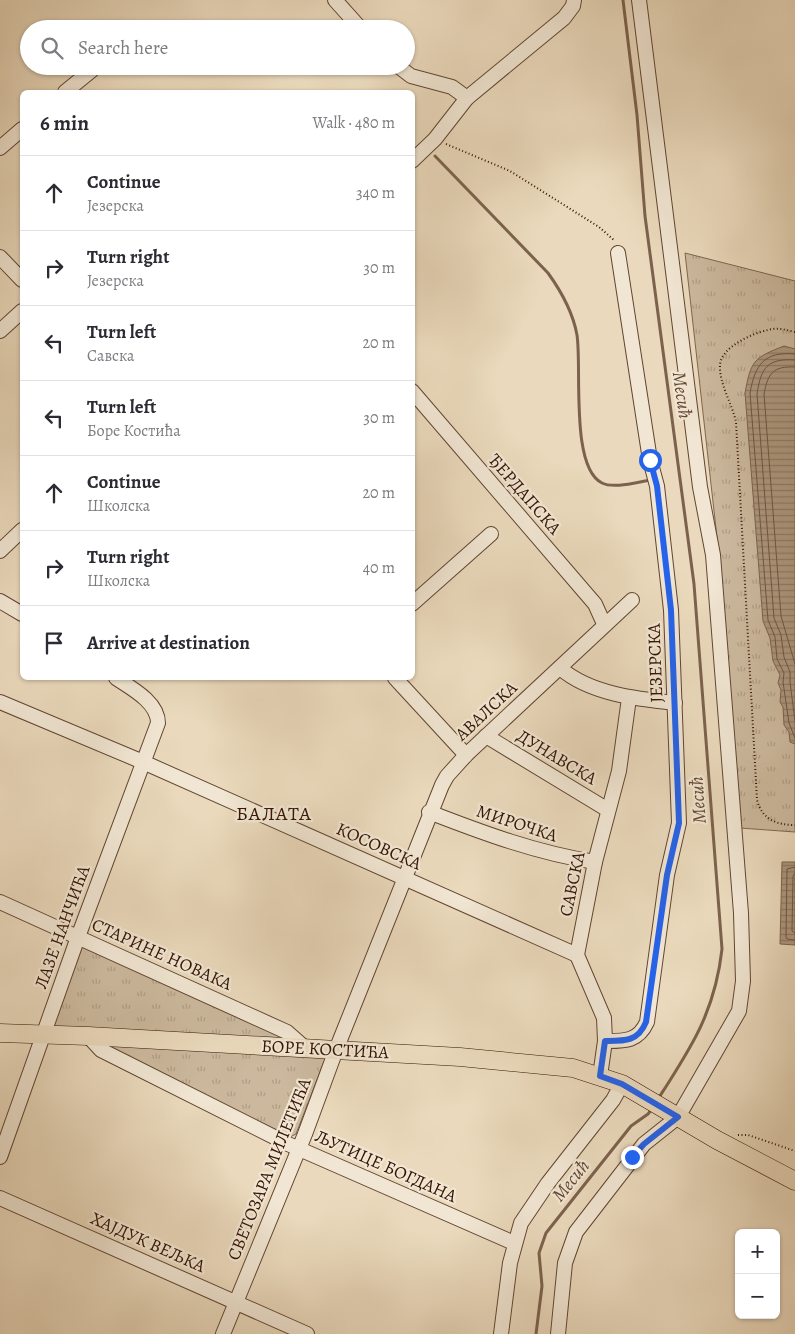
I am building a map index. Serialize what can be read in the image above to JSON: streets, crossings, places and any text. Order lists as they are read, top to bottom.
{
  "streets": {
    "main road": ["БОРЕ КОСТИЋА"],
    "street": [
      "ЂЕРДАПСКА",
      "ЈЕЗЕРСКА",
      "АВАЛСКА",
      "ДУНАВСКА",
      "МИРОЧКА",
      "КОСОВСКА",
      "САВСКА",
      "ЛАЗЕ НАНЧИЋА",
      "СТАРИНЕ НОВАКА",
      "ЉУТИЦЕ БОГДАНА",
      "СВЕТОЗАРА МИЛЕТИЋА",
      "ХАЈДУК ВЕЉКА"
    ]
  },
  "crossings": [
    ["ЂЕРДАПСКА", "АВАЛСКА"],
    ["АВАЛСКА", "ДУНАВСКА"],
    ["АВАЛСКА", "МИРОЧКА"],
    ["АВАЛСКА", "КОСОВСКА"],
    ["АВАЛСКА", "СВЕТОЗАРА МИЛЕТИЋА"],
    ["ДУНАВСКА", "САВСКА"],
    ["МИРОЧКА", "САВСКА"],
    ["КОСОВСКА", "САВСКА"],
    ["КОСОВСКА", "ЛАЗЕ НАНЧИЋА"],
    ["КОСОВСКА", "СВЕТОЗАРА МИЛЕТИЋА"],
    ["ЛАЗЕ НАНЧИЋА", "СТАРИНЕ НОВАКА"],
    ["ЛАЗЕ НАНЧИЋА", "БОРЕ КОСТИЋА"],
    ["СТАРИНЕ НОВАКА", "БОРЕ КОСТИЋА"],
    ["БОРЕ КОСТИЋА", "ЉУТИЦЕ БОГДАНА"],
    ["БОРЕ КОСТИЋА", "СВЕТОЗАРА МИЛЕТИЋА"],
    ["ЉУТИЦЕ БОГДАНА", "СВЕТОЗАРА МИЛЕТИЋА"],
    ["СВЕТОЗАРА МИЛЕТИЋА", "ХАЈДУК ВЕЉКА"]
  ],
  "districts": ["БАЛАТА"],
  "water": ["Месић"],
  "page": {
    "search": "Search here",
    "heading": ["6 min", "Walk · 480 m"],
    "list": [
      ["Continue", "Језерска", "340 m"],
      ["Turn right", "Језерска", "30 m"],
      ["Turn left", "Савска", "20 m"],
      ["Turn left", "Боре Костића", "30 m"],
      ["Continue", "Школска", "20 m"],
      ["Turn right", "Школска", "40 m"],
      "Arrive at destination"
    ],
    "map_buttons": ["+", "−"]
  }
}
